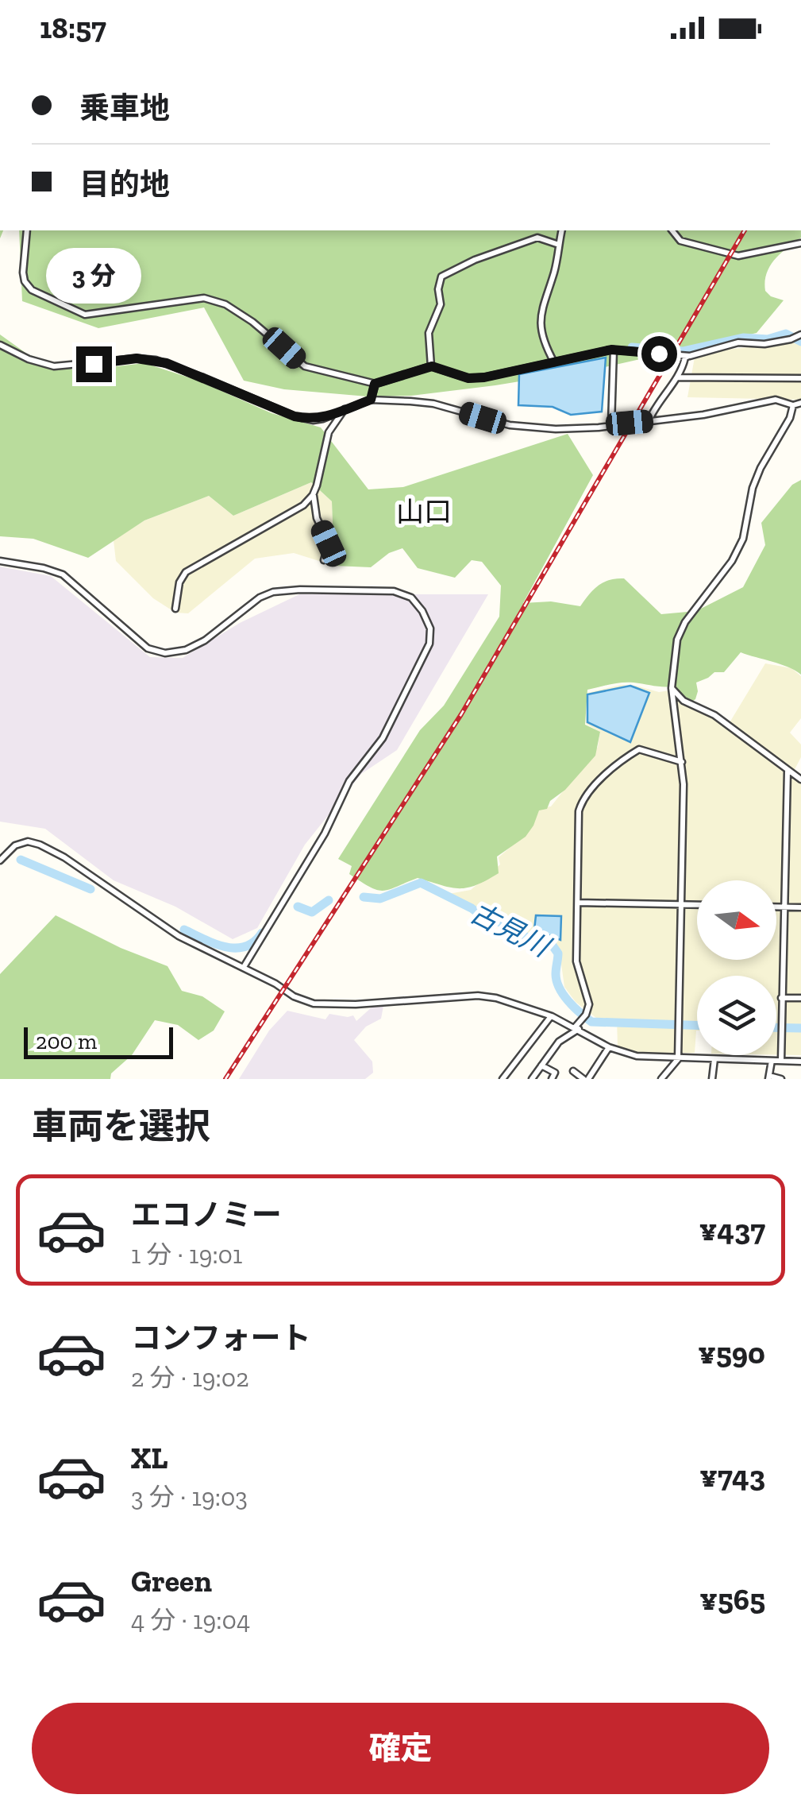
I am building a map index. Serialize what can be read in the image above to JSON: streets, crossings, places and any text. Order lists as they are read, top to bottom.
{
  "districts": ["山口"],
  "water": ["古見川"],
  "scale_bar": "200 m",
  "north": "right",
  "page": {
    "status": "18:57",
    "banner": ["乗車地", "目的地"],
    "bubble": "3 分",
    "scale": "200 m",
    "heading": "車両を選択",
    "list": [
      {
        "name": "エコノミー",
        "note": "1 分 · 19:01",
        "value": "¥437"
      },
      {
        "name": "コンフォート",
        "note": "2 分 · 19:02",
        "value": "¥590"
      },
      {
        "name": "XL",
        "note": "3 分 · 19:03",
        "value": "¥743"
      },
      {
        "name": "Green",
        "note": "4 分 · 19:04",
        "value": "¥565"
      }
    ],
    "buttons": "確定"
  }
}
